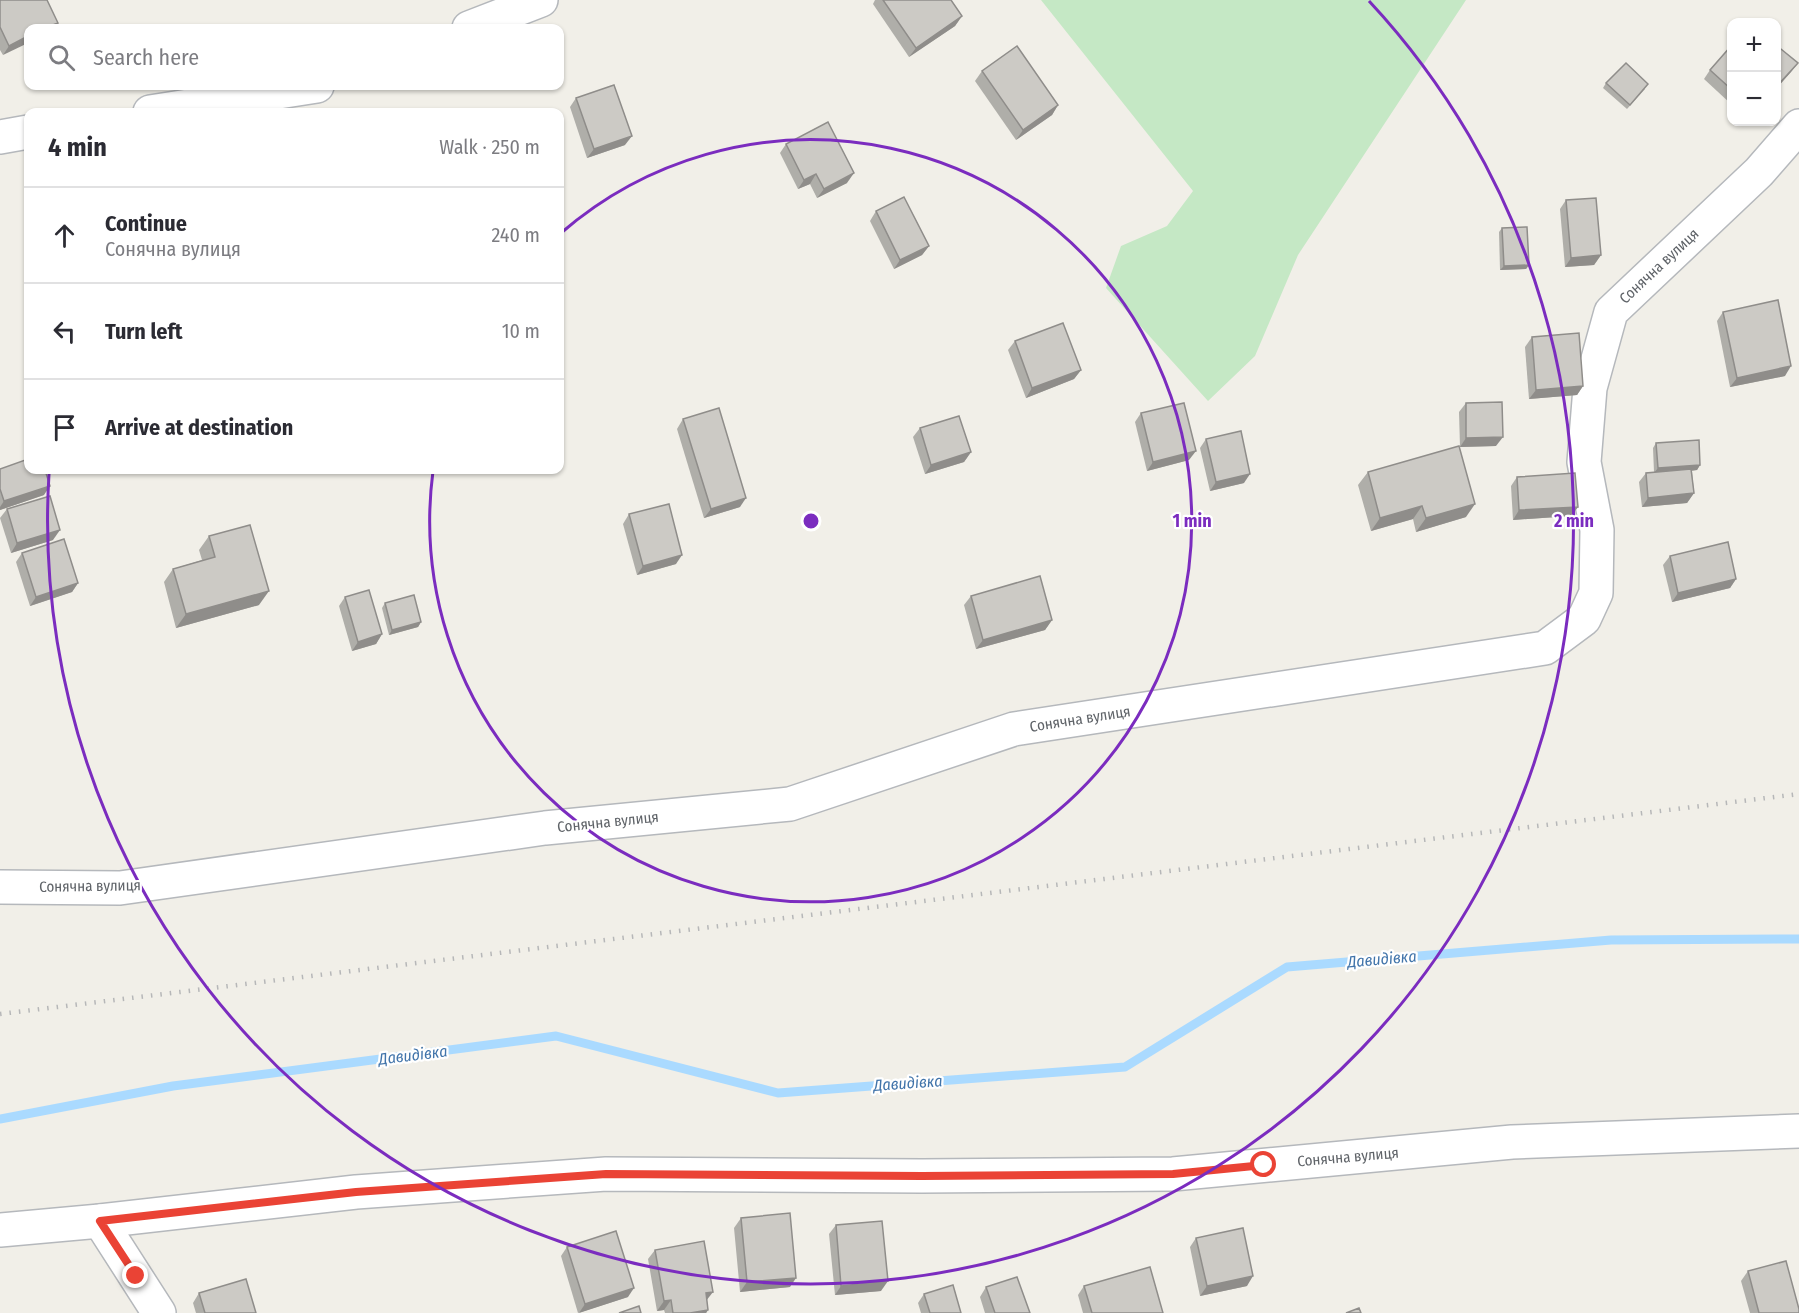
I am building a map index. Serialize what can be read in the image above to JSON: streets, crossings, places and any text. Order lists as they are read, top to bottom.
{
  "streets": {
    "street": ["Сонячна вулиця"]
  },
  "water": ["Давидівка"],
  "page": {
    "map_buttons": ["+", "−"],
    "search": "Search here",
    "heading": ["4 min", "Walk · 250 m"],
    "list": [
      ["Continue", "Сонячна вулиця", "240 m"],
      ["Turn left", "10 m"],
      "Arrive at destination"
    ]
  },
  "rings": ["1 min", "2 min"]
}
